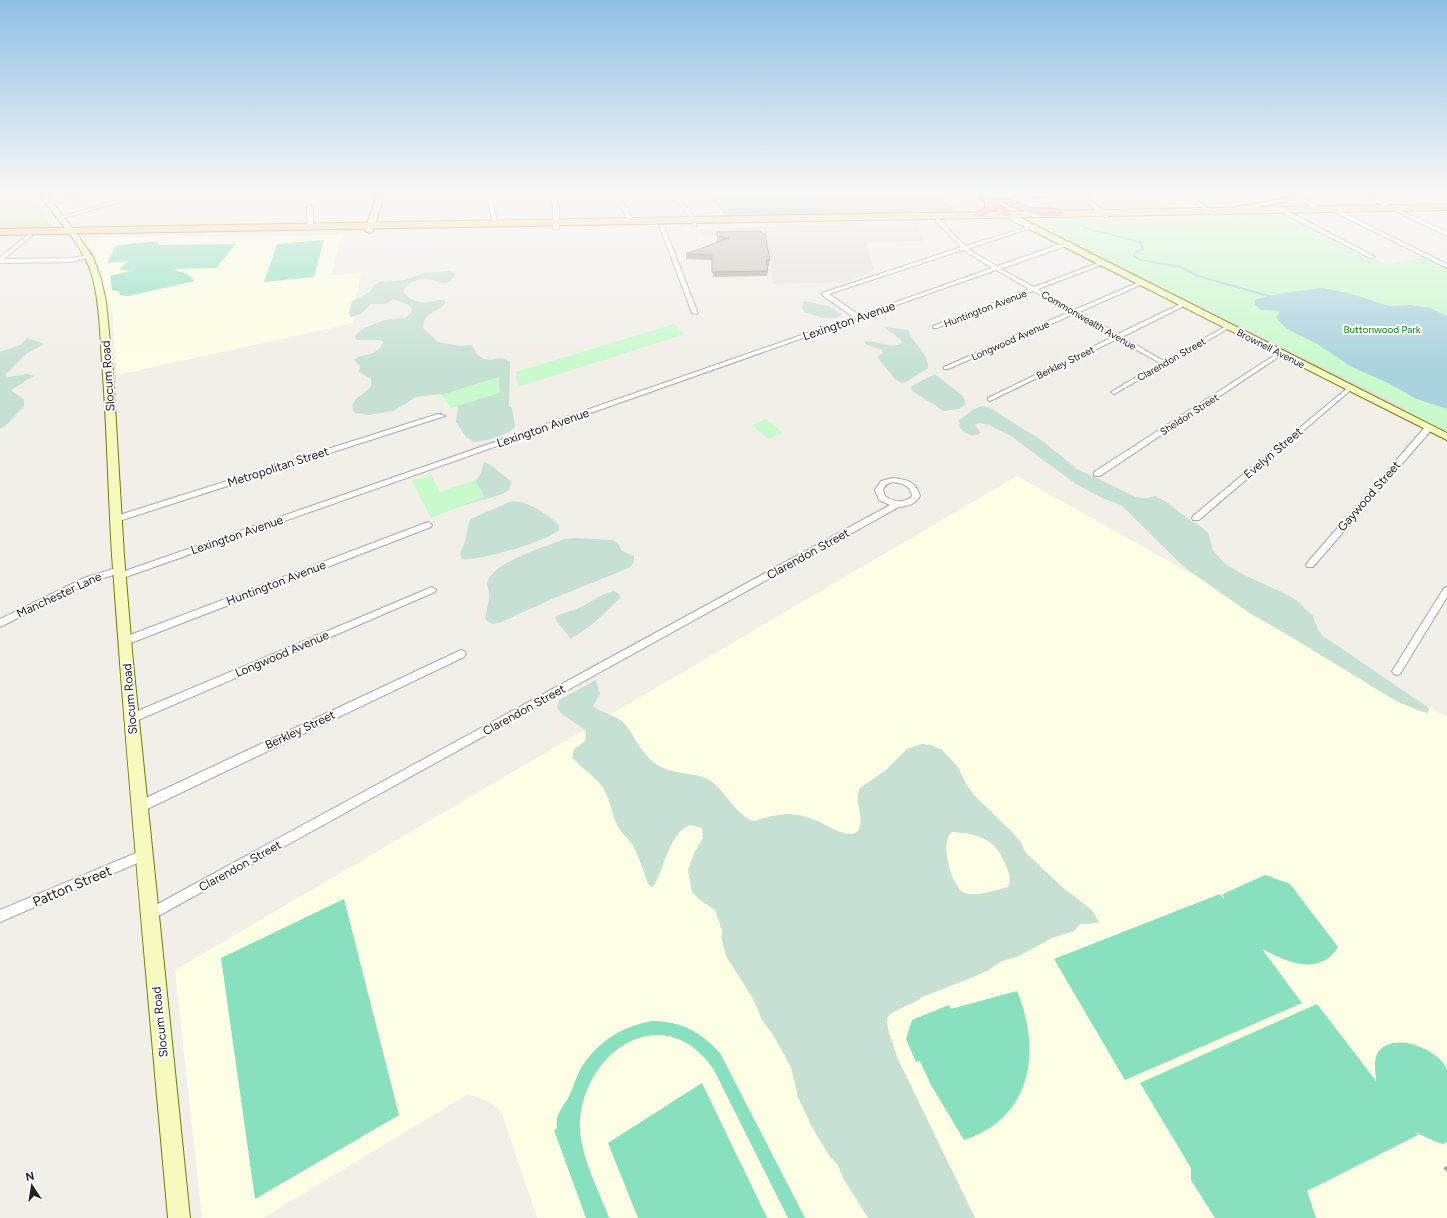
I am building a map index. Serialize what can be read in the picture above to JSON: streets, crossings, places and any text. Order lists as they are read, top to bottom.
{
  "streets": {
    "main road": ["Brownell Avenue", "Slocum Road"],
    "street": [
      "Huntington Avenue",
      "Commonwealth Avenue",
      "Lexington Avenue",
      "Longwood Avenue",
      "Clarendon Street",
      "Berkley Street",
      "Sheldon Street",
      "Evelyn Street",
      "Metropolitan Street",
      "Gaywood Street",
      "Manchester Lane",
      "Patton Street"
    ]
  },
  "crossings": [
    ["Huntington Avenue", "Commonwealth Avenue"],
    ["Huntington Avenue", "Brownell Avenue"],
    ["Huntington Avenue", "Slocum Road"],
    ["Commonwealth Avenue", "Lexington Avenue"],
    ["Commonwealth Avenue", "Longwood Avenue"],
    ["Commonwealth Avenue", "Clarendon Street"],
    ["Commonwealth Avenue", "Berkley Street"],
    ["Lexington Avenue", "Slocum Road"],
    ["Lexington Avenue", "Manchester Lane"],
    ["Longwood Avenue", "Brownell Avenue"],
    ["Longwood Avenue", "Slocum Road"],
    ["Brownell Avenue", "Clarendon Street"],
    ["Brownell Avenue", "Berkley Street"],
    ["Brownell Avenue", "Sheldon Street"],
    ["Brownell Avenue", "Evelyn Street"],
    ["Brownell Avenue", "Gaywood Street"],
    ["Clarendon Street", "Slocum Road"],
    ["Berkley Street", "Slocum Road"],
    ["Slocum Road", "Metropolitan Street"],
    ["Slocum Road", "Manchester Lane"],
    ["Slocum Road", "Patton Street"]
  ],
  "parks": ["Buttonwood Park"],
  "north": "top"
}
